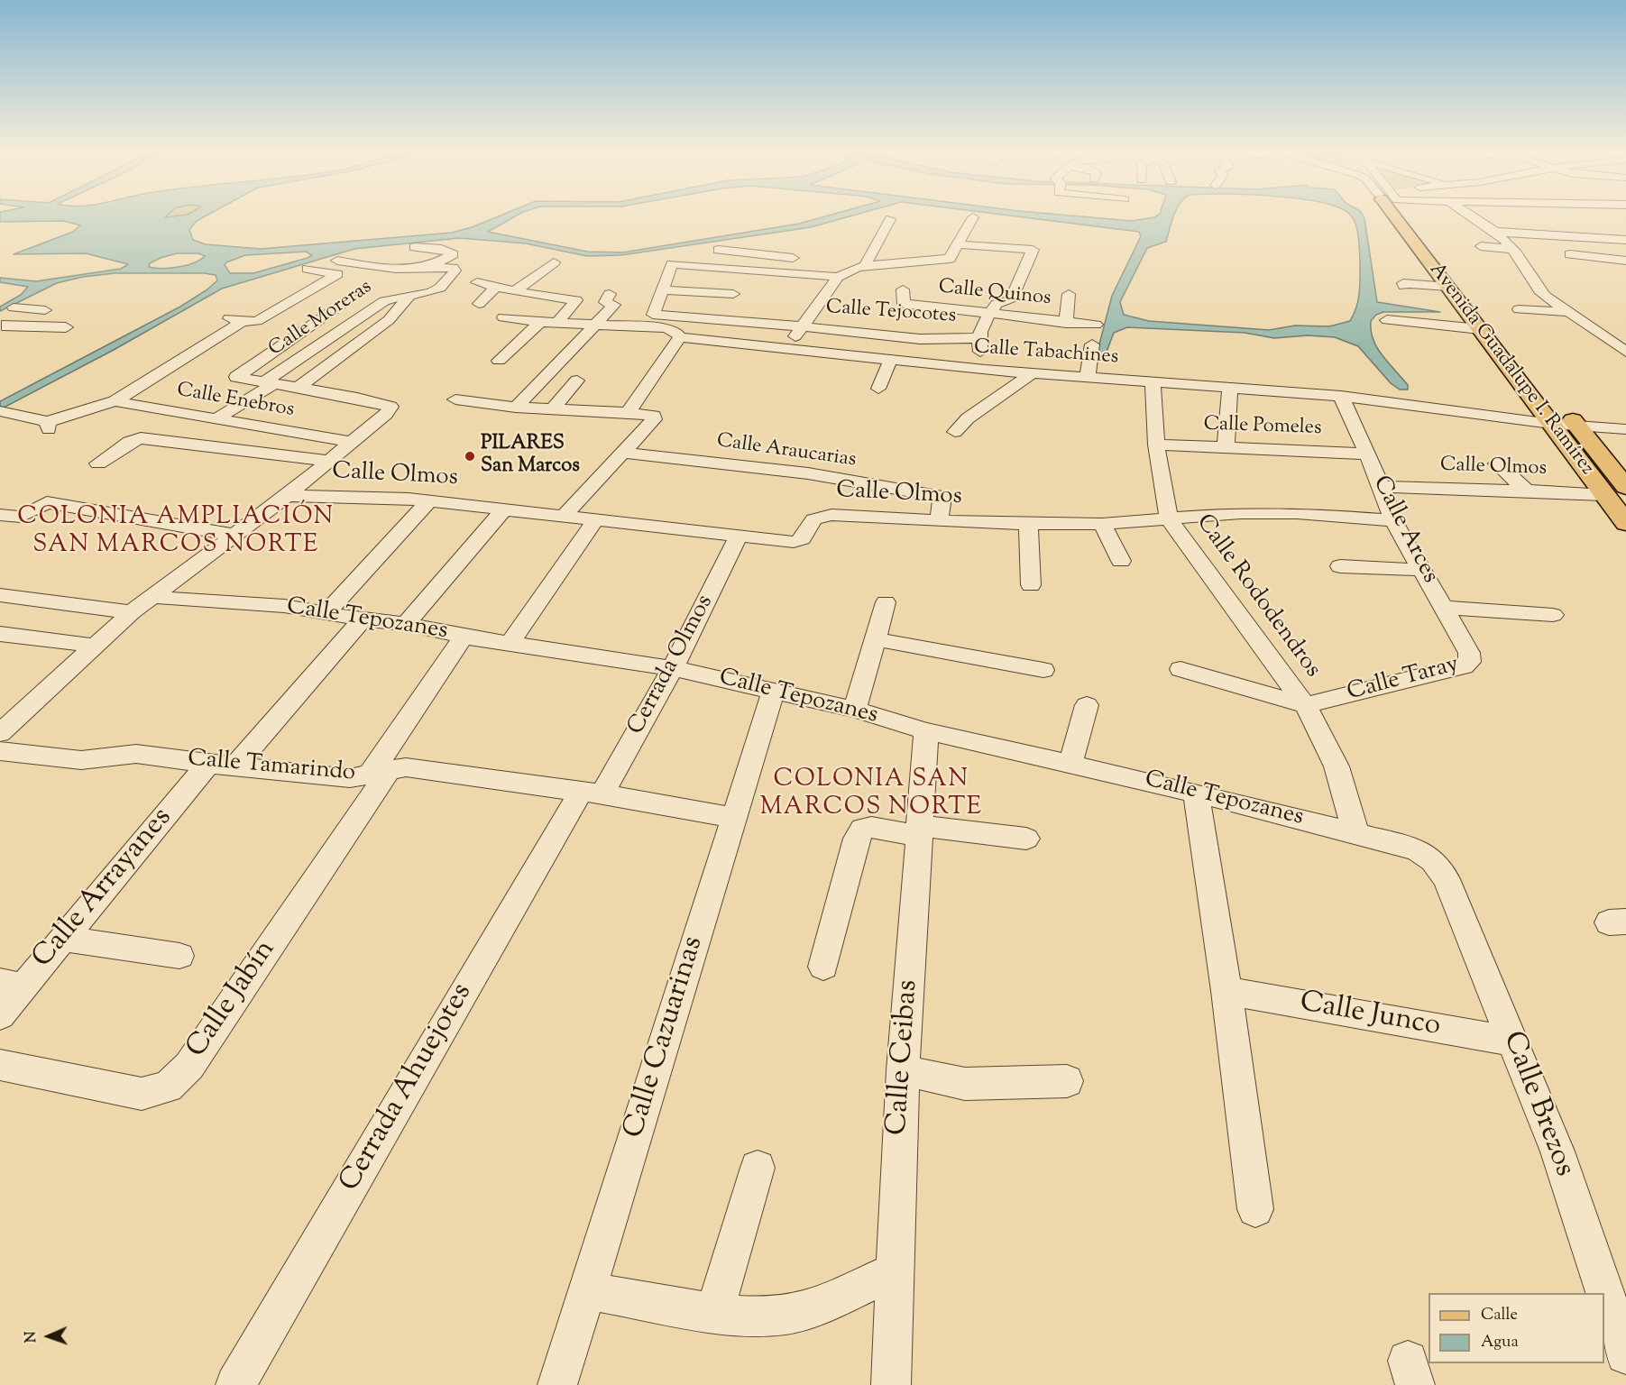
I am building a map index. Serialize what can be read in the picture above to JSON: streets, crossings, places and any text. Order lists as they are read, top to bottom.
{
  "streets": {
    "main road": ["Avenida Guadalupe I. Ramírez"],
    "street": [
      "Calle Quinos",
      "Calle Tejocotes",
      "Calle Moreras",
      "Calle Tabachines",
      "Calle Enebros",
      "Calle Pomeles",
      "Calle Araucarias",
      "Calle Olmos",
      "Calle Arces",
      "Calle Rododendros",
      "Calle Tepozanes",
      "Cerrada Olmos",
      "Calle Taray",
      "Calle Tamarindo",
      "Calle Arrayanes",
      "Calle Jabín",
      "Calle Junco",
      "Calle Cazuarinas",
      "Calle Ceibas",
      "Cerrada Ahuejotes",
      "Calle Brezos"
    ]
  },
  "crossings": [
    ["Calle Moreras", "Calle Enebros"],
    ["Calle Tabachines", "Avenida Guadalupe I. Ramírez"],
    ["Calle Tabachines", "Calle Arces"],
    ["Calle Tabachines", "Calle Rododendros"],
    ["Avenida Guadalupe I. Ramírez", "Calle Olmos"],
    ["Calle Pomeles", "Calle Arces"],
    ["Calle Pomeles", "Calle Rododendros"],
    ["Calle Araucarias", "Calle Olmos"],
    ["Calle Olmos", "Calle Arces"],
    ["Calle Olmos", "Calle Rododendros"],
    ["Calle Olmos", "Cerrada Olmos"],
    ["Calle Arces", "Calle Taray"],
    ["Calle Rododendros", "Calle Tepozanes"],
    ["Calle Rododendros", "Calle Taray"],
    ["Calle Tepozanes", "Cerrada Olmos"],
    ["Calle Tepozanes", "Calle Arrayanes"],
    ["Calle Tepozanes", "Calle Jabín"],
    ["Calle Tepozanes", "Calle Cazuarinas"],
    ["Calle Tepozanes", "Calle Ceibas"],
    ["Calle Tepozanes", "Calle Brezos"],
    ["Cerrada Olmos", "Calle Tamarindo"],
    ["Cerrada Olmos", "Cerrada Ahuejotes"],
    ["Calle Tamarindo", "Calle Arrayanes"],
    ["Calle Tamarindo", "Calle Jabín"],
    ["Calle Tamarindo", "Calle Cazuarinas"],
    ["Calle Tamarindo", "Cerrada Ahuejotes"],
    ["Calle Junco", "Calle Brezos"]
  ],
  "districts": ["COLONIA AMPLIACIÓN SAN MARCOS NORTE", "COLONIA SAN MARCOS NORTE"],
  "places": ["PILARES San Marcos"],
  "legend": ["Calle", "Agua"],
  "north": "left"
}
